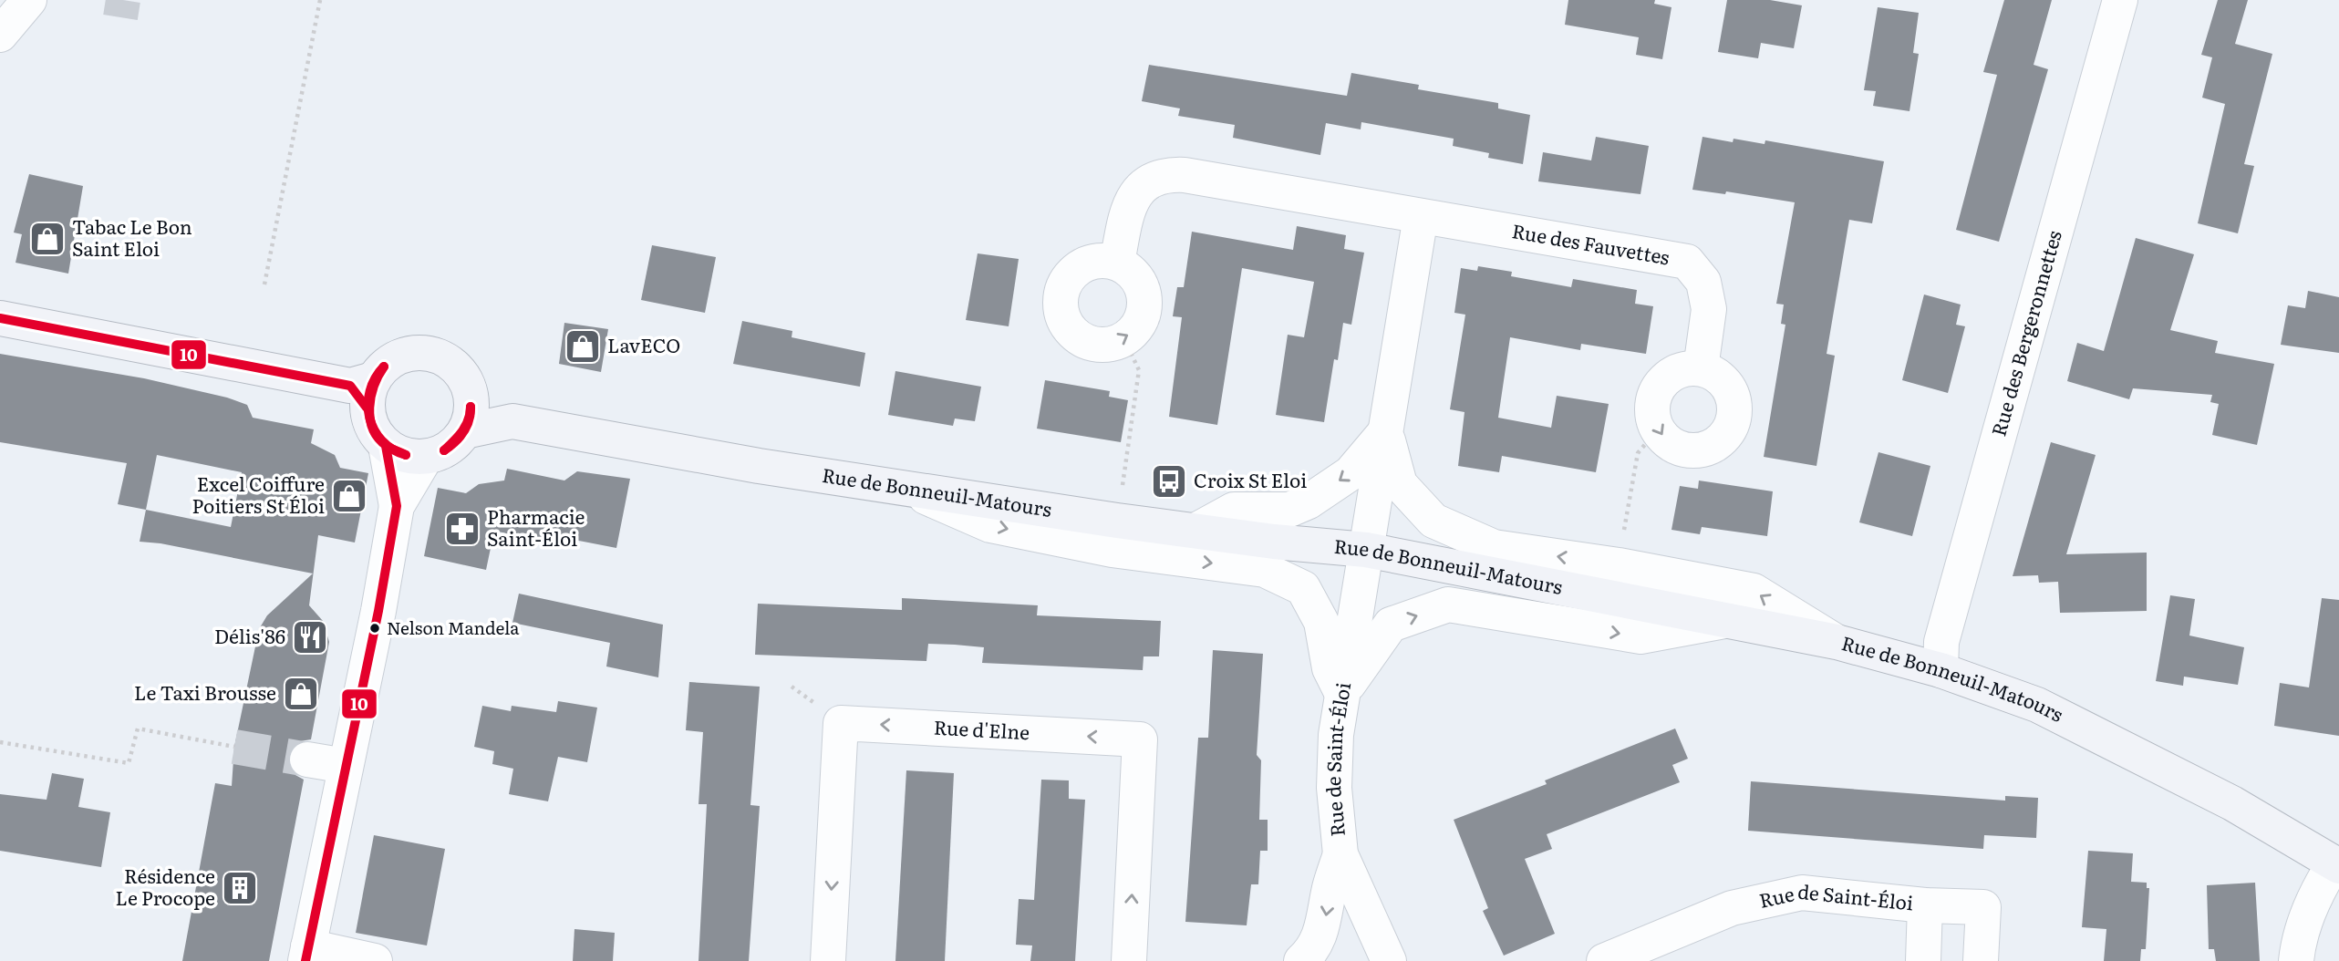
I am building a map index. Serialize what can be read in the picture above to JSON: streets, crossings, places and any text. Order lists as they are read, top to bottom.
{
  "streets": {
    "main road": ["Rue de Bonneuil-Matours"],
    "street": [
      "Rue des Fauvettes",
      "Rue des Bergeronnettes",
      "Rue d'Elne",
      "Rue de Saint-Éloi"
    ]
  },
  "crossings": [
    ["Rue des Bergeronnettes", "Rue de Bonneuil-Matours"],
    ["Rue de Bonneuil-Matours", "Rue de Saint-Éloi"]
  ],
  "places": {
    "shop": [
      "Tabac Le Bon Saint Eloi",
      "LavECO",
      "Excel Coiffure Poitiers St Éloi",
      "Le Taxi Brousse"
    ],
    "bus stop": ["Croix St Eloi"],
    "pharmacy": ["Pharmacie Saint-Éloi"],
    "other": ["Nelson Mandela"],
    "restaurant": ["Délis'86"],
    "building": ["Résidence Le Procope"]
  },
  "lines": ["transit line 10"]
}
